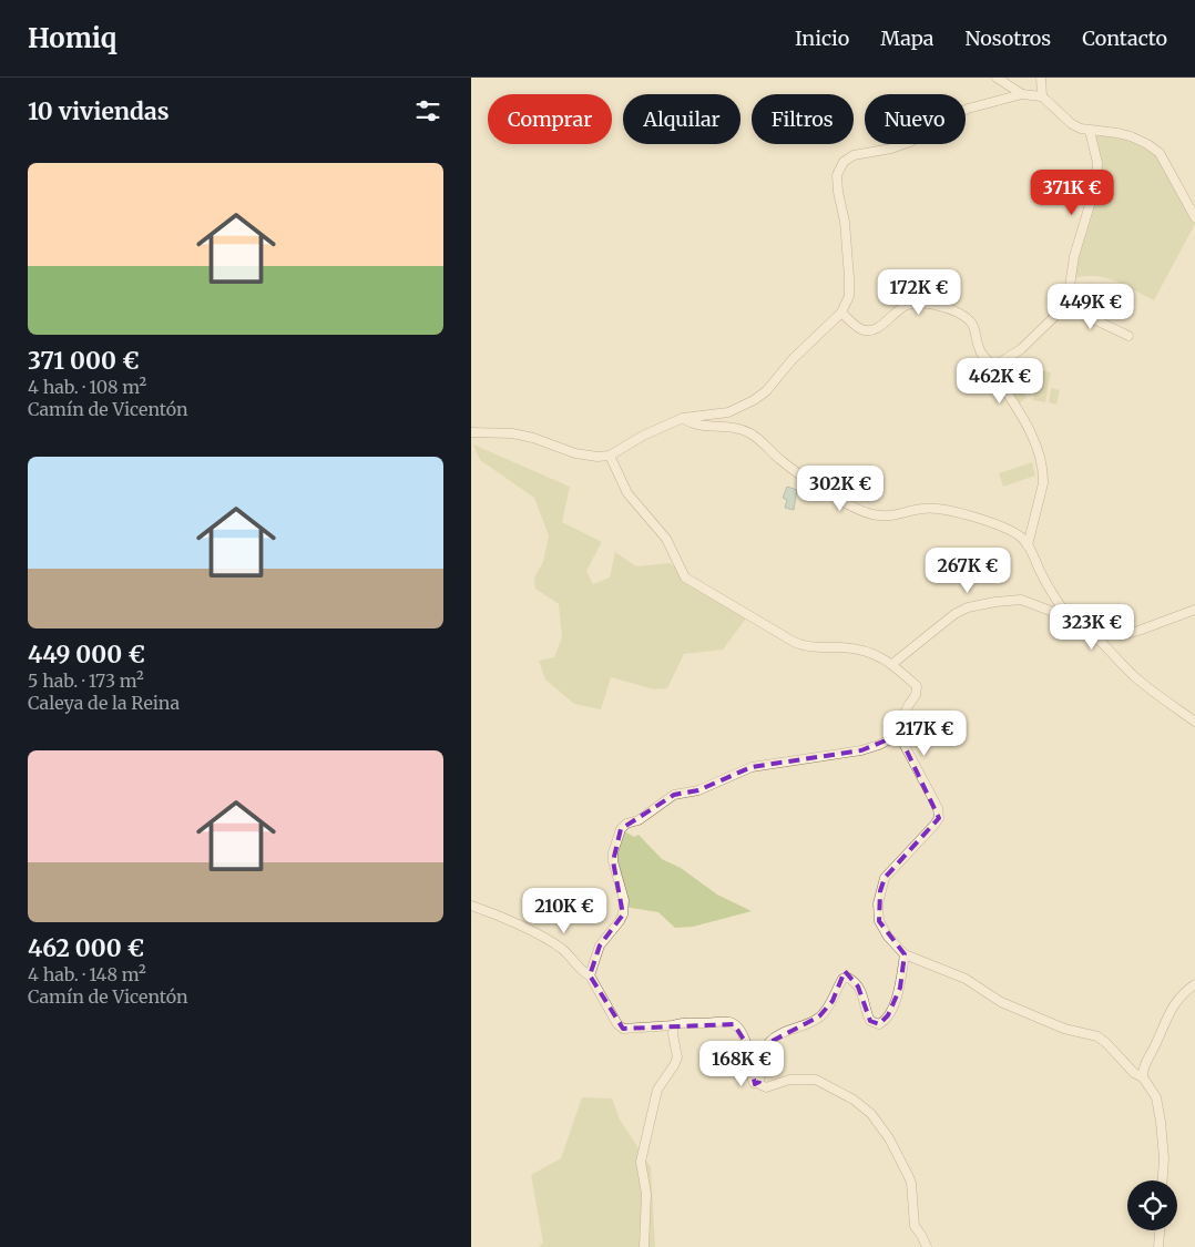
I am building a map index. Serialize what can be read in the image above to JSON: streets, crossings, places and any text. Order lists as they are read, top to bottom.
{
  "page": {
    "header": "Homiq",
    "nav": [
      "Inicio",
      "Mapa",
      "Nosotros",
      "Contacto"
    ],
    "heading": "10 viviendas",
    "chip": [
      "Comprar",
      "Alquilar",
      "Filtros",
      "Nuevo"
    ],
    "list": [
      {
        "name": "371 000 €",
        "note": "4 hab. · 108 m² · Camín de Vicentón"
      },
      {
        "name": "449 000 €",
        "note": "5 hab. · 173 m² · Caleya de la Reina"
      },
      {
        "name": "462 000 €",
        "note": "4 hab. · 148 m² · Camín de Vicentón"
      }
    ],
    "price": [
      "371K €",
      "172K €",
      "449K €",
      "462K €",
      "302K €",
      "267K €",
      "323K €",
      "217K €",
      "210K €",
      "168K €"
    ]
  }
}
